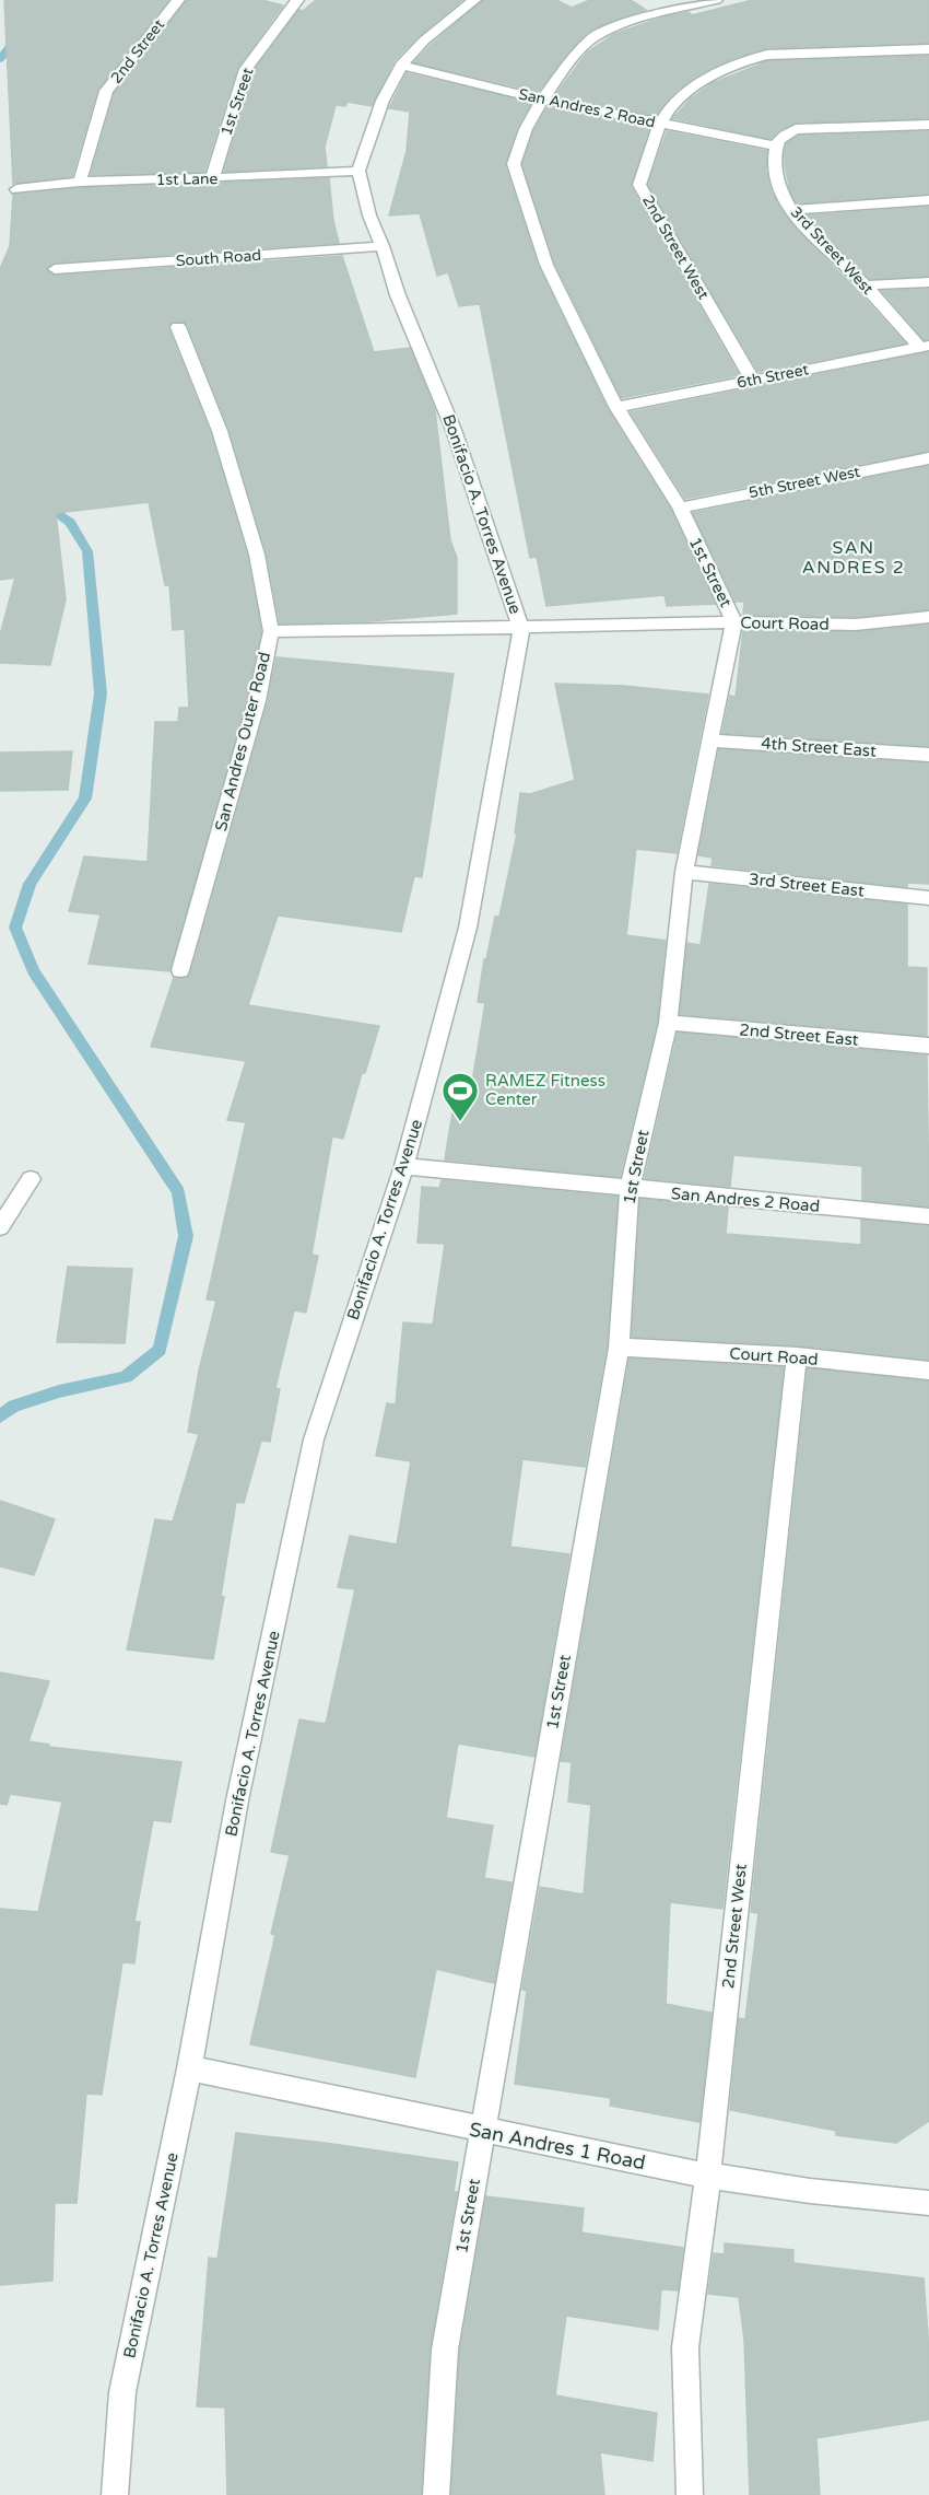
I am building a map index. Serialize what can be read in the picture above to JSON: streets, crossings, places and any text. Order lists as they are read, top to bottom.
{
  "streets": {
    "street": [
      "2nd Street",
      "1st Street",
      "San Andres 2 Road",
      "1st Lane",
      "2nd Street West",
      "3rd Street West",
      "South Road",
      "6th Street",
      "5th Street West",
      "Bonifacio A. Torres Avenue",
      "Court Road",
      "San Andres Outer Road",
      "4th Street East",
      "3rd Street East",
      "2nd Street East",
      "San Andres 1 Road"
    ]
  },
  "crossings": [
    ["2nd Street", "1st Lane"],
    ["1st Street", "San Andres 2 Road"],
    ["1st Street", "1st Lane"],
    ["1st Street", "6th Street"],
    ["1st Street", "5th Street West"],
    ["1st Street", "Court Road"],
    ["1st Street", "4th Street East"],
    ["1st Street", "3rd Street East"],
    ["1st Street", "2nd Street East"],
    ["1st Street", "San Andres 1 Road"],
    ["San Andres 2 Road", "2nd Street West"],
    ["San Andres 2 Road", "3rd Street West"],
    ["San Andres 2 Road", "Bonifacio A. Torres Avenue"],
    ["1st Lane", "Bonifacio A. Torres Avenue"],
    ["2nd Street West", "6th Street"],
    ["2nd Street West", "Court Road"],
    ["2nd Street West", "San Andres 1 Road"],
    ["3rd Street West", "6th Street"],
    ["South Road", "Bonifacio A. Torres Avenue"],
    ["Bonifacio A. Torres Avenue", "Court Road"],
    ["Bonifacio A. Torres Avenue", "San Andres 1 Road"],
    ["Court Road", "San Andres Outer Road"]
  ],
  "districts": ["SAN ANDRES 2"],
  "places": {
    "sports": ["RAMEZ Fitness Center"]
  }
}
